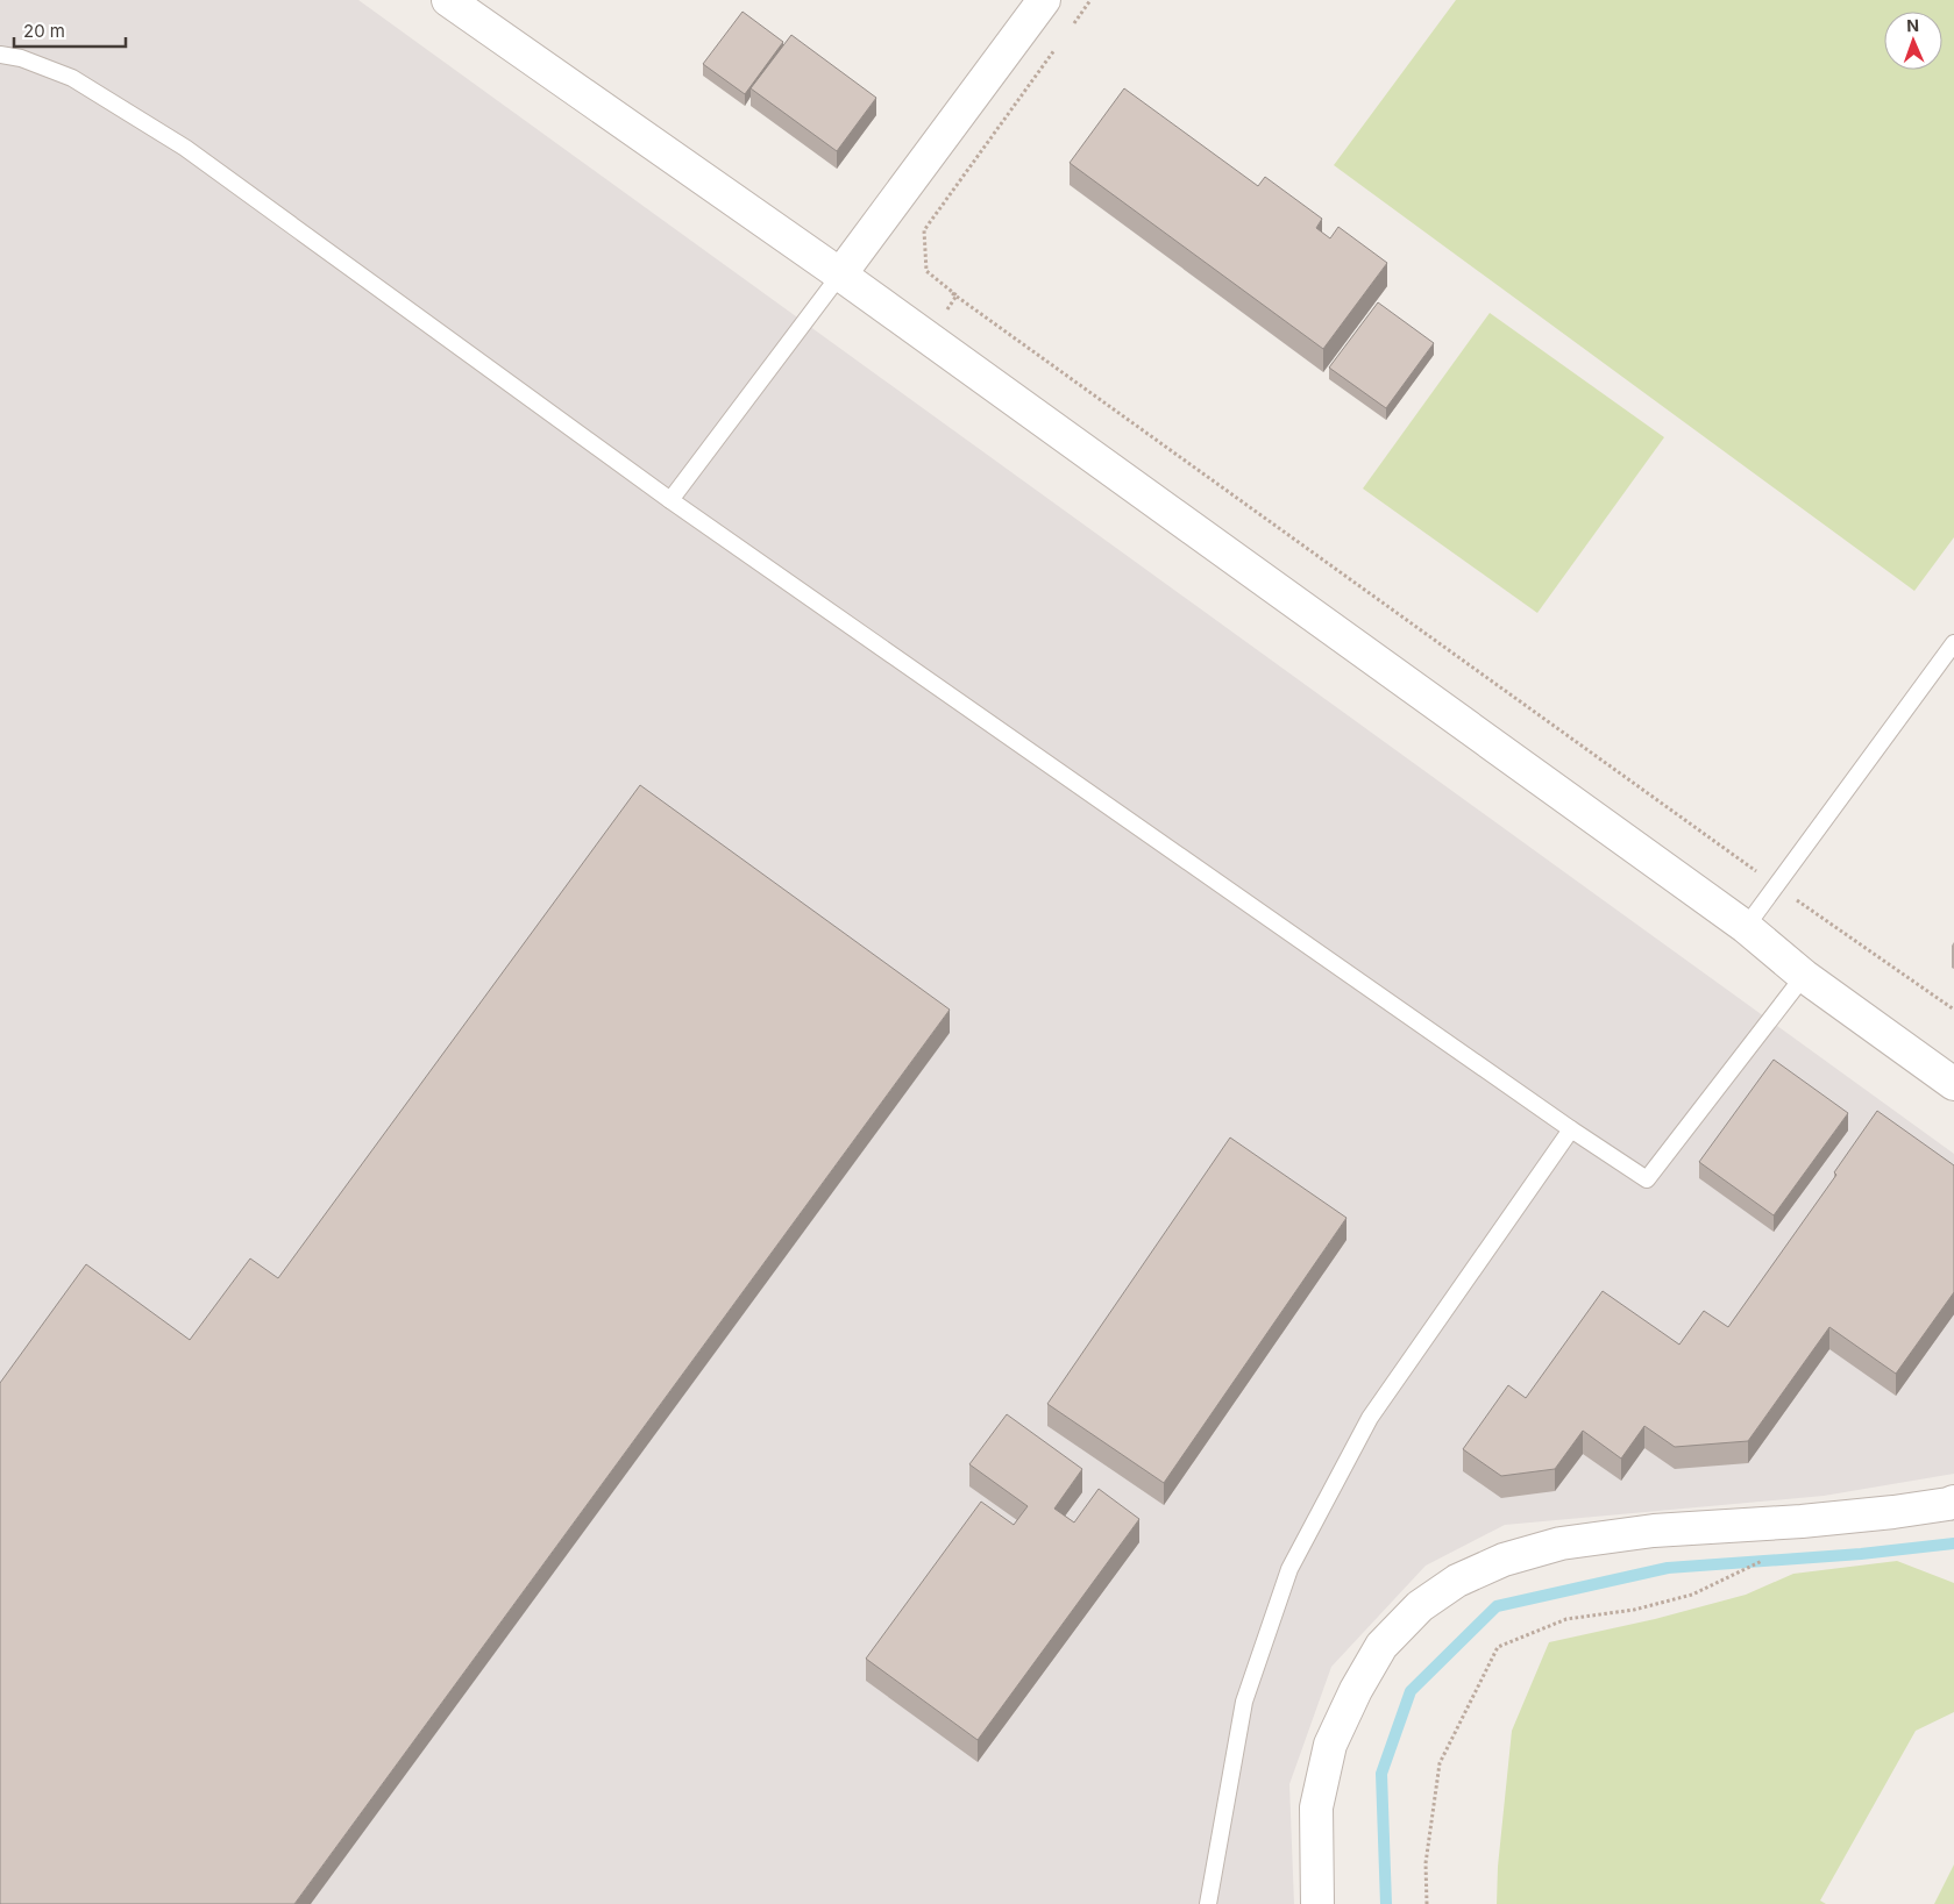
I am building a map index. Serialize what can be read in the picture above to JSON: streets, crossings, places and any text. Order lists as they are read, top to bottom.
{
  "scale_bar": "20 m",
  "north": "top"
}
